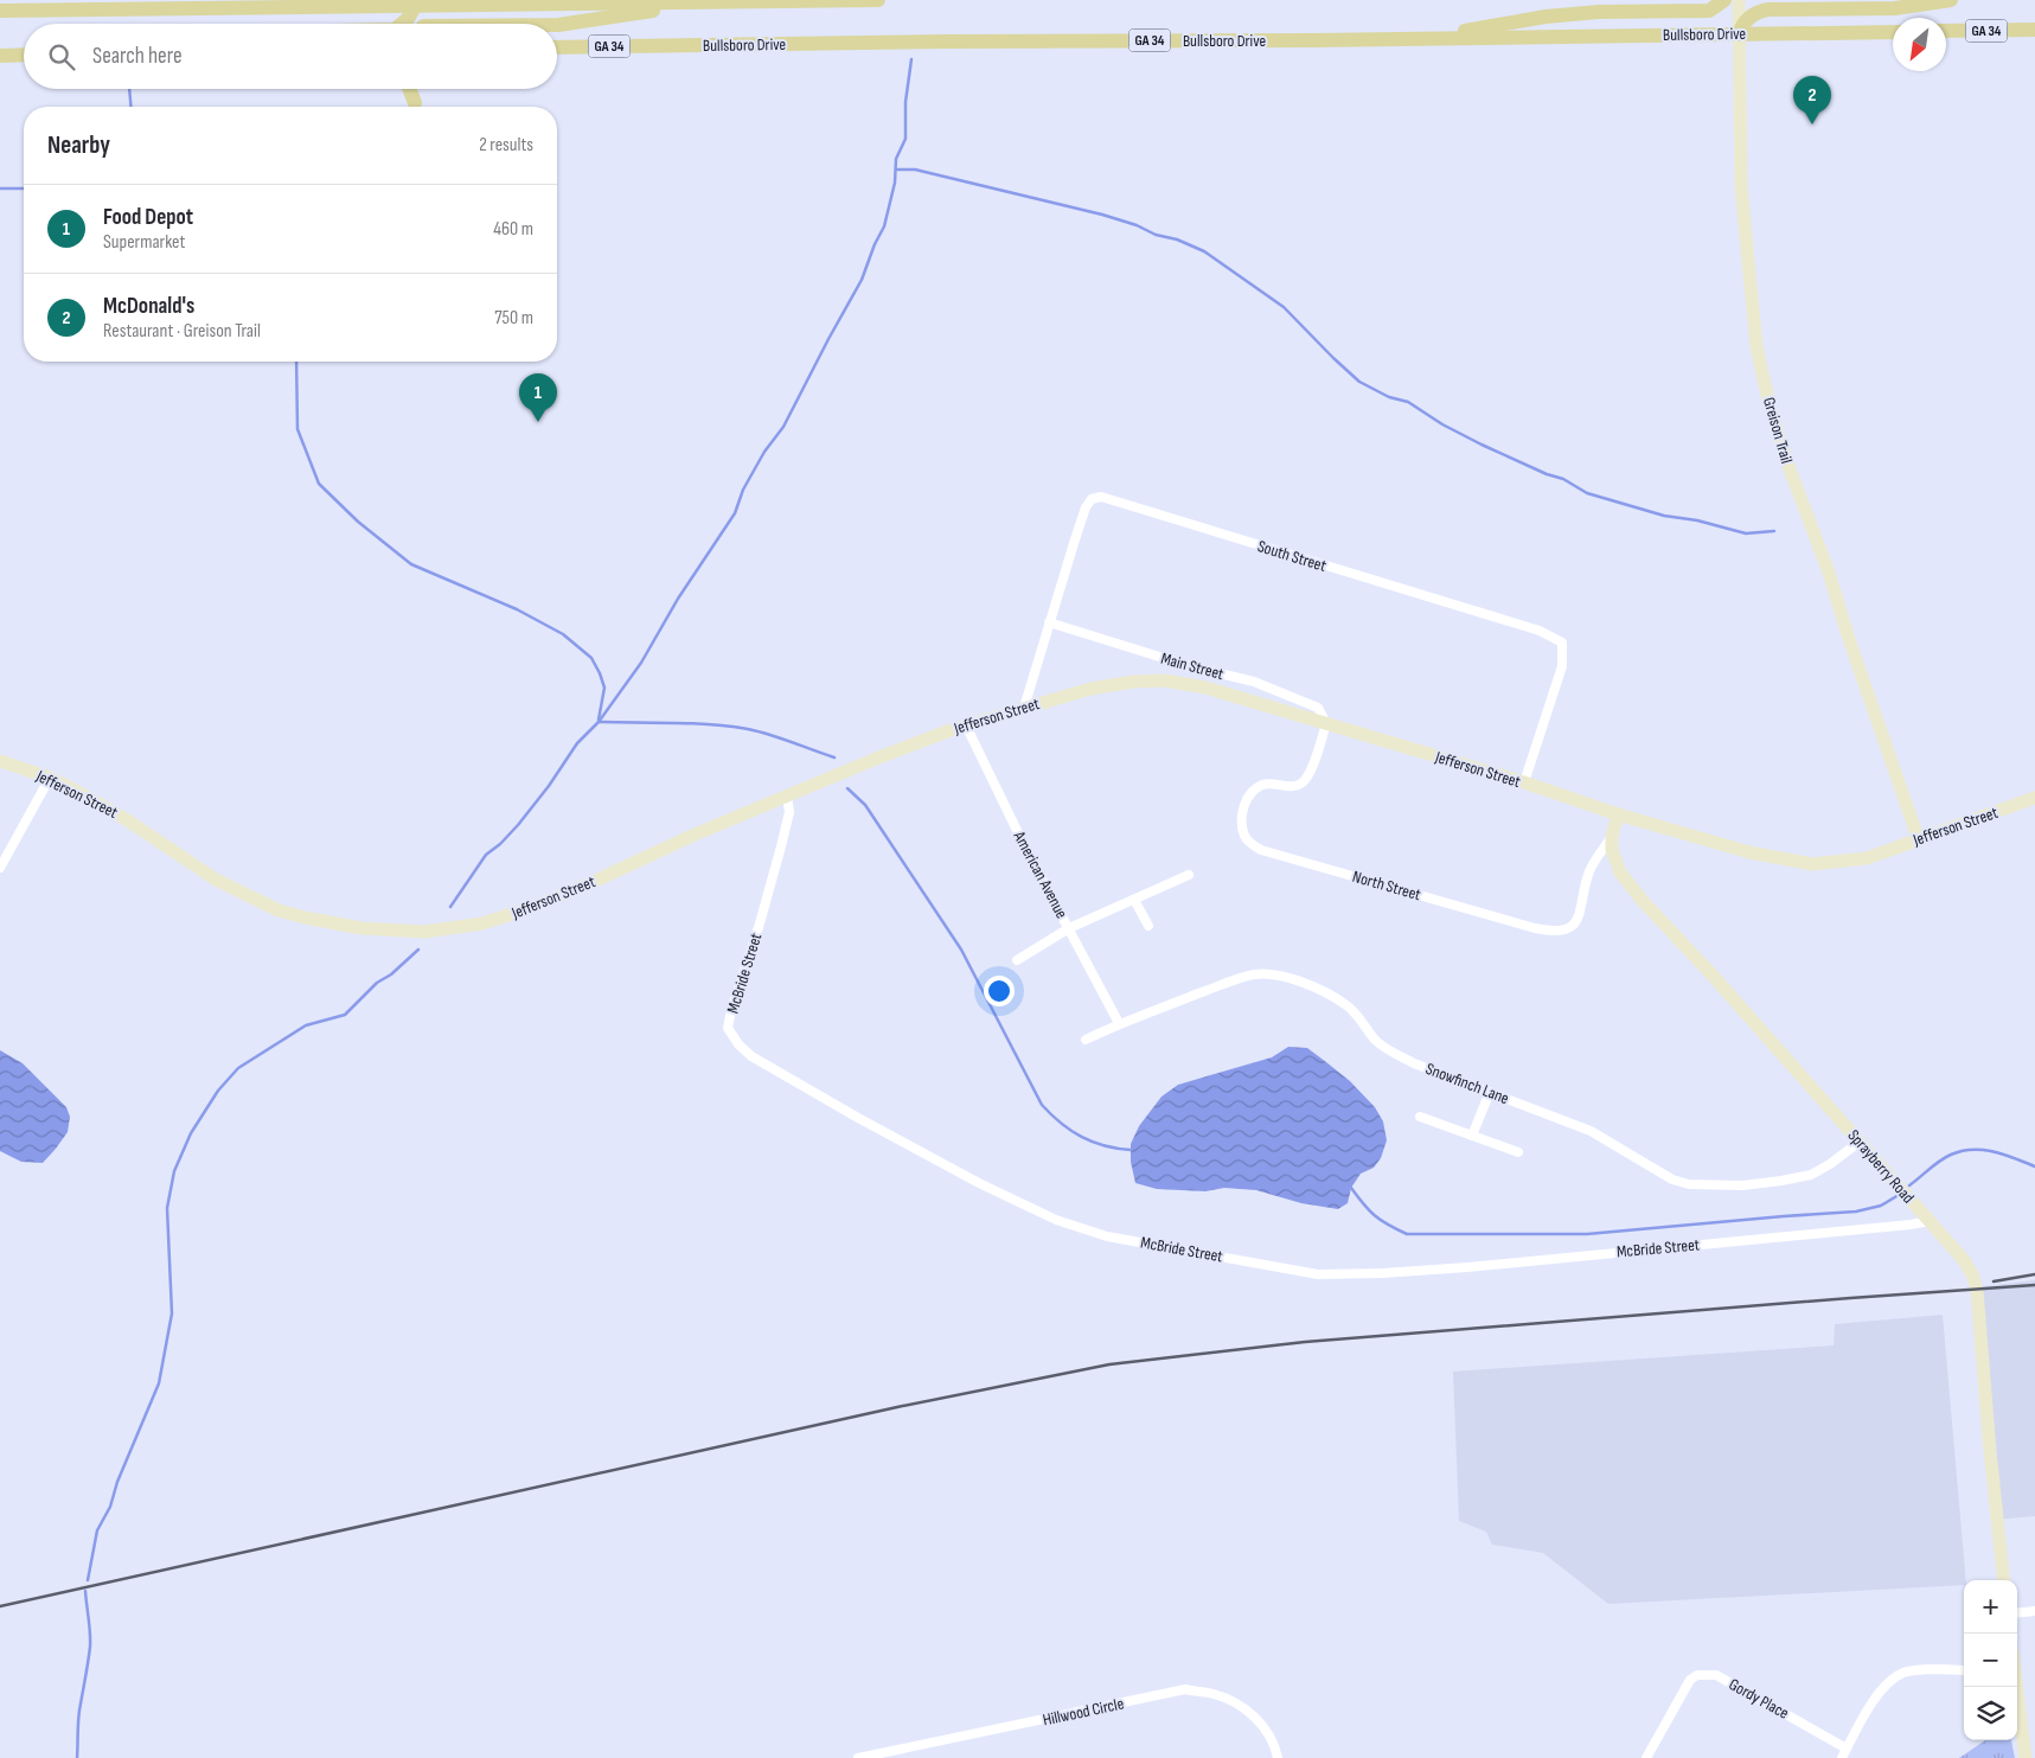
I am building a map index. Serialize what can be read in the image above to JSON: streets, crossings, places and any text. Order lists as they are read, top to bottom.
{
  "streets": {
    "main road": ["GA 34", "Bullsboro Drive"],
    "street": [
      "Greison Trail",
      "South Street",
      "Main Street",
      "Jefferson Street",
      "American Avenue",
      "North Street",
      "McBride Street",
      "Snowfinch Lane",
      "Sprayberry Road",
      "Gordy Place",
      "Hillwood Circle"
    ]
  },
  "crossings": [
    ["Bullsboro Drive", "Greison Trail"],
    ["Greison Trail", "Jefferson Street"],
    ["South Street", "Main Street"],
    ["South Street", "Jefferson Street"],
    ["Main Street", "Jefferson Street"],
    ["Main Street", "North Street"],
    ["Jefferson Street", "American Avenue"],
    ["Jefferson Street", "North Street"],
    ["Jefferson Street", "McBride Street"],
    ["Jefferson Street", "Sprayberry Road"],
    ["American Avenue", "Snowfinch Lane"],
    ["North Street", "Sprayberry Road"],
    ["McBride Street", "Sprayberry Road"],
    ["Snowfinch Lane", "Sprayberry Road"]
  ],
  "north": "bottom left",
  "page": {
    "search": "Search here",
    "pins": ["2", "1"],
    "heading": ["Nearby", "2 results"],
    "list": [
      {
        "mark": "1",
        "name": "Food Depot",
        "note": "Supermarket",
        "value": "460 m"
      },
      {
        "mark": "2",
        "name": "McDonald's",
        "note": "Restaurant · Greison Trail",
        "value": "750 m"
      }
    ],
    "map_buttons": ["+", "−"]
  }
}
